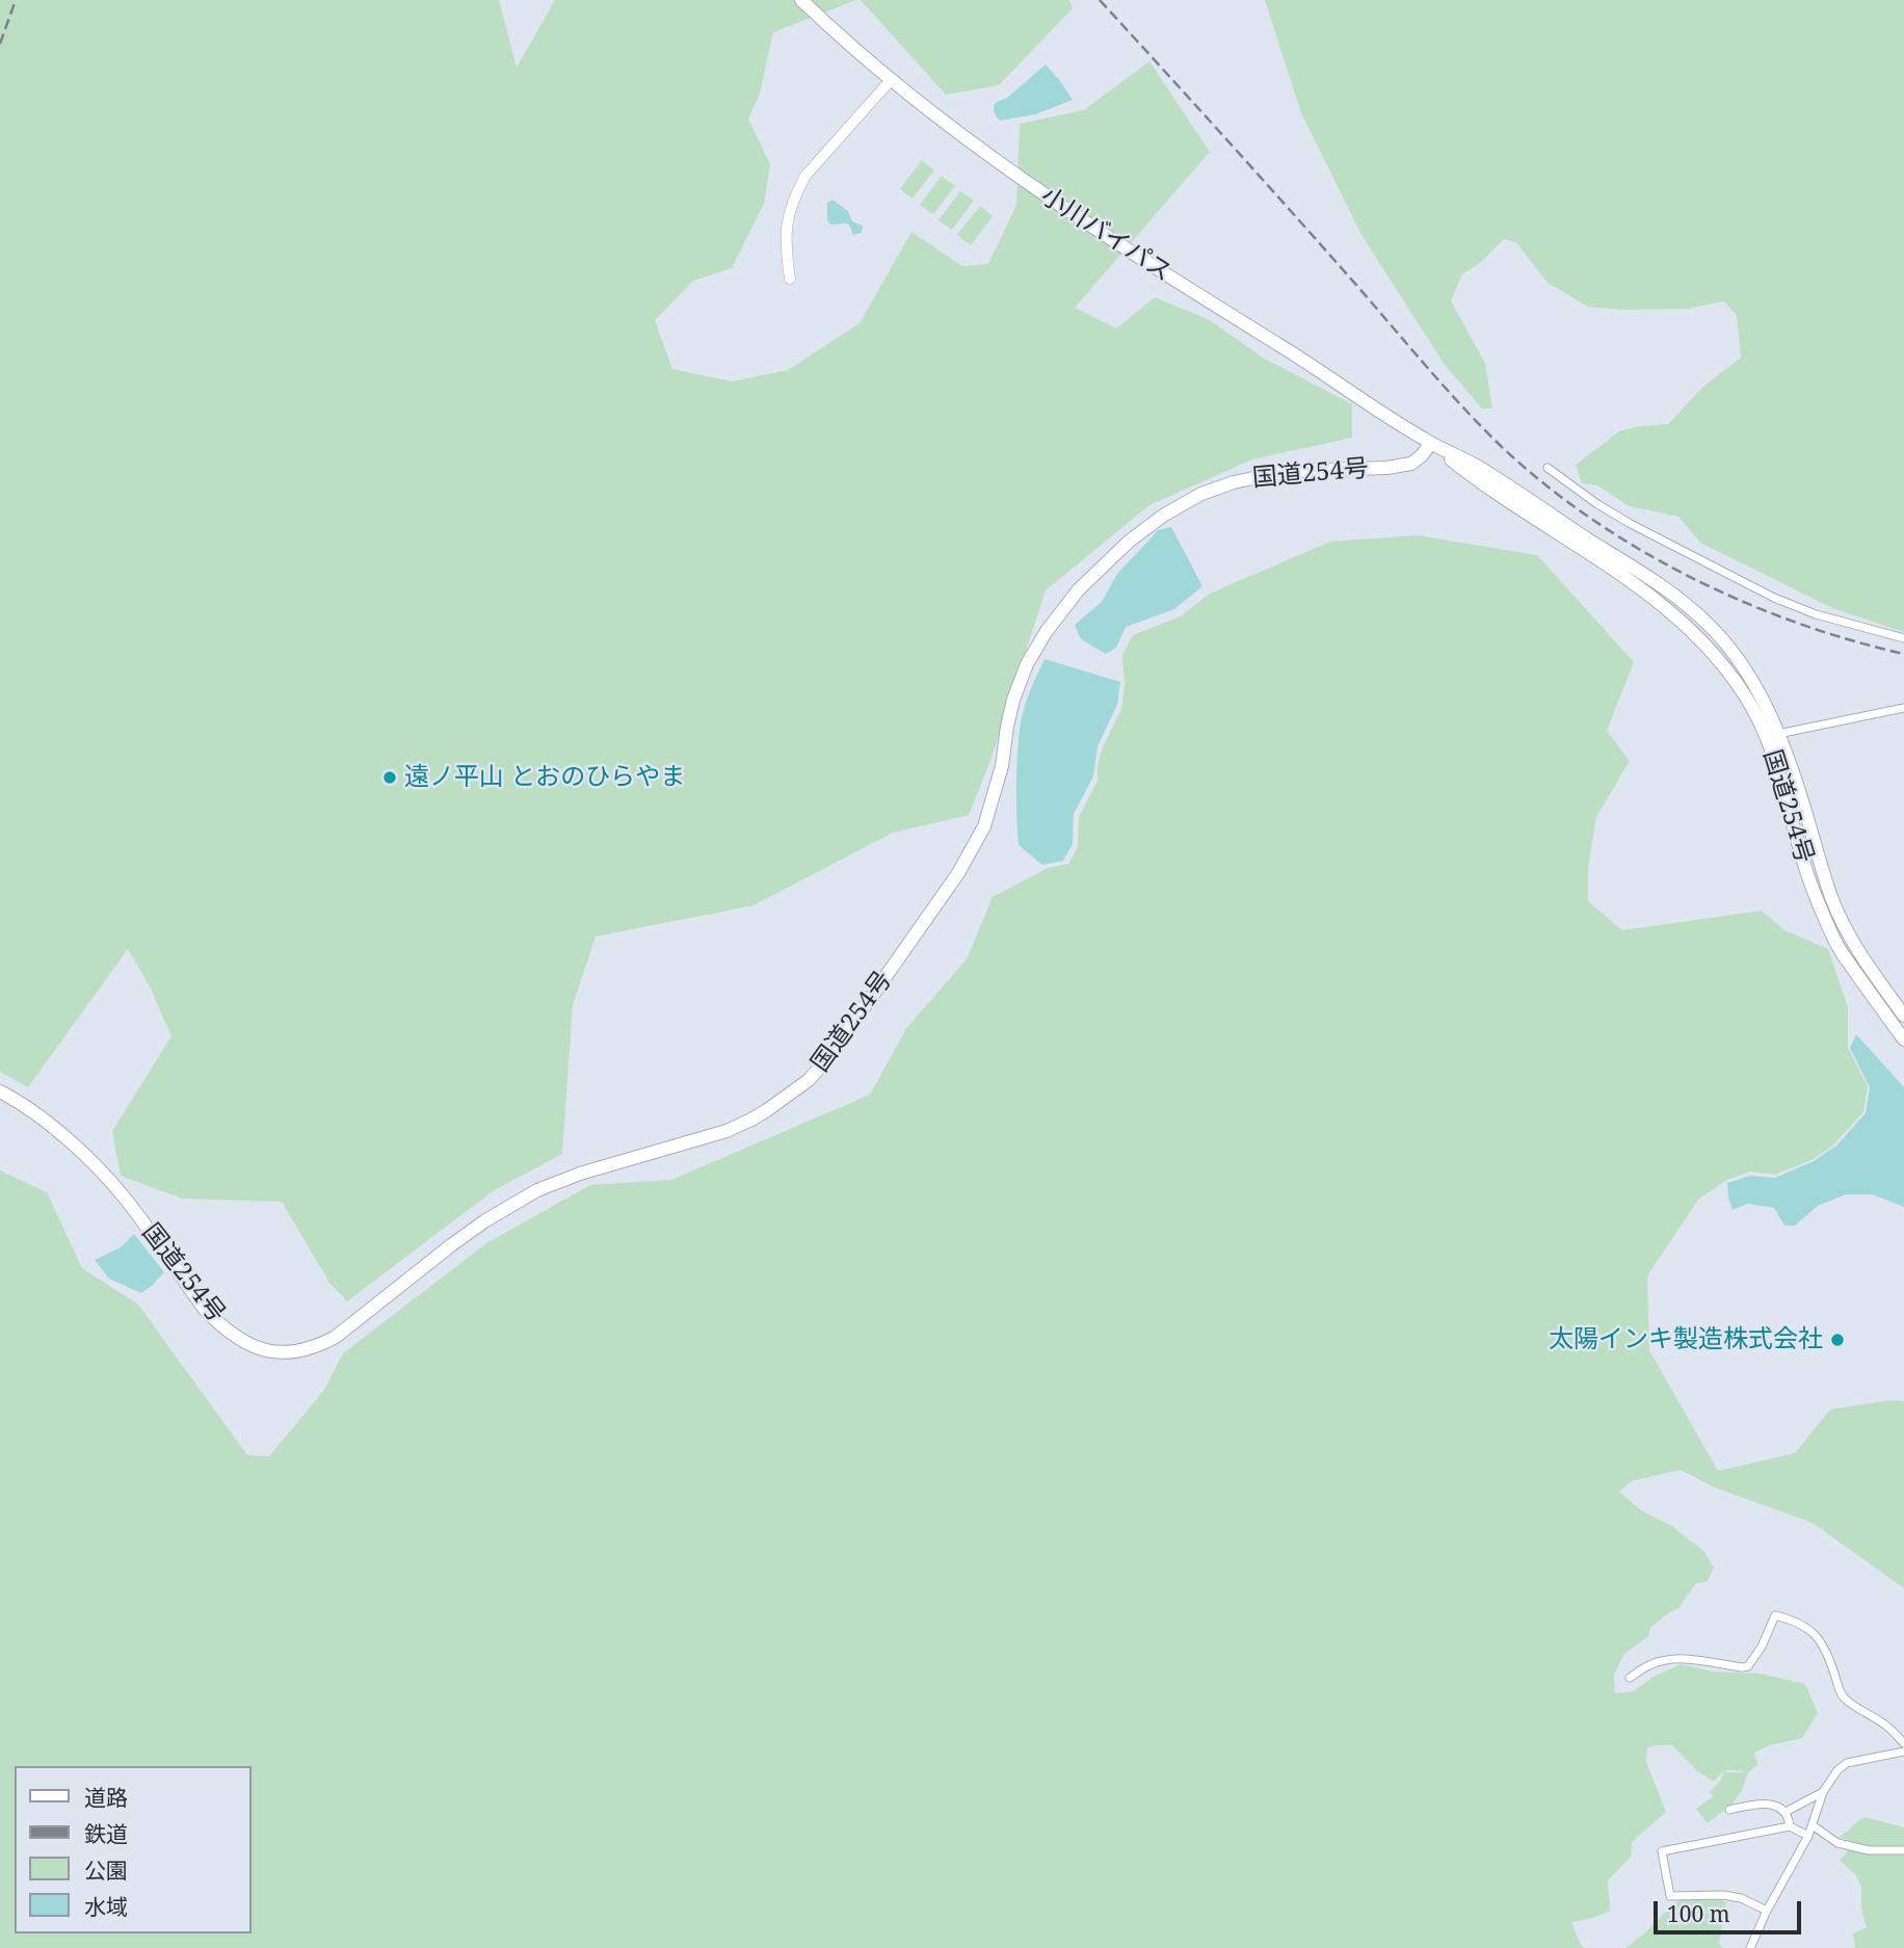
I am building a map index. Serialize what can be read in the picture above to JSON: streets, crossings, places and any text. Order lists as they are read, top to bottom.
{
  "streets": {
    "highway": ["小川バイパス", "国道254号"]
  },
  "crossings": [
    ["小川バイパス", "国道254号"]
  ],
  "places": ["遠ノ平山 とおのひらやま", "太陽インキ製造株式会社"],
  "legend": [
    "道路",
    "鉄道",
    "公園",
    "水域"
  ],
  "scale_bar": "100 m"
}
